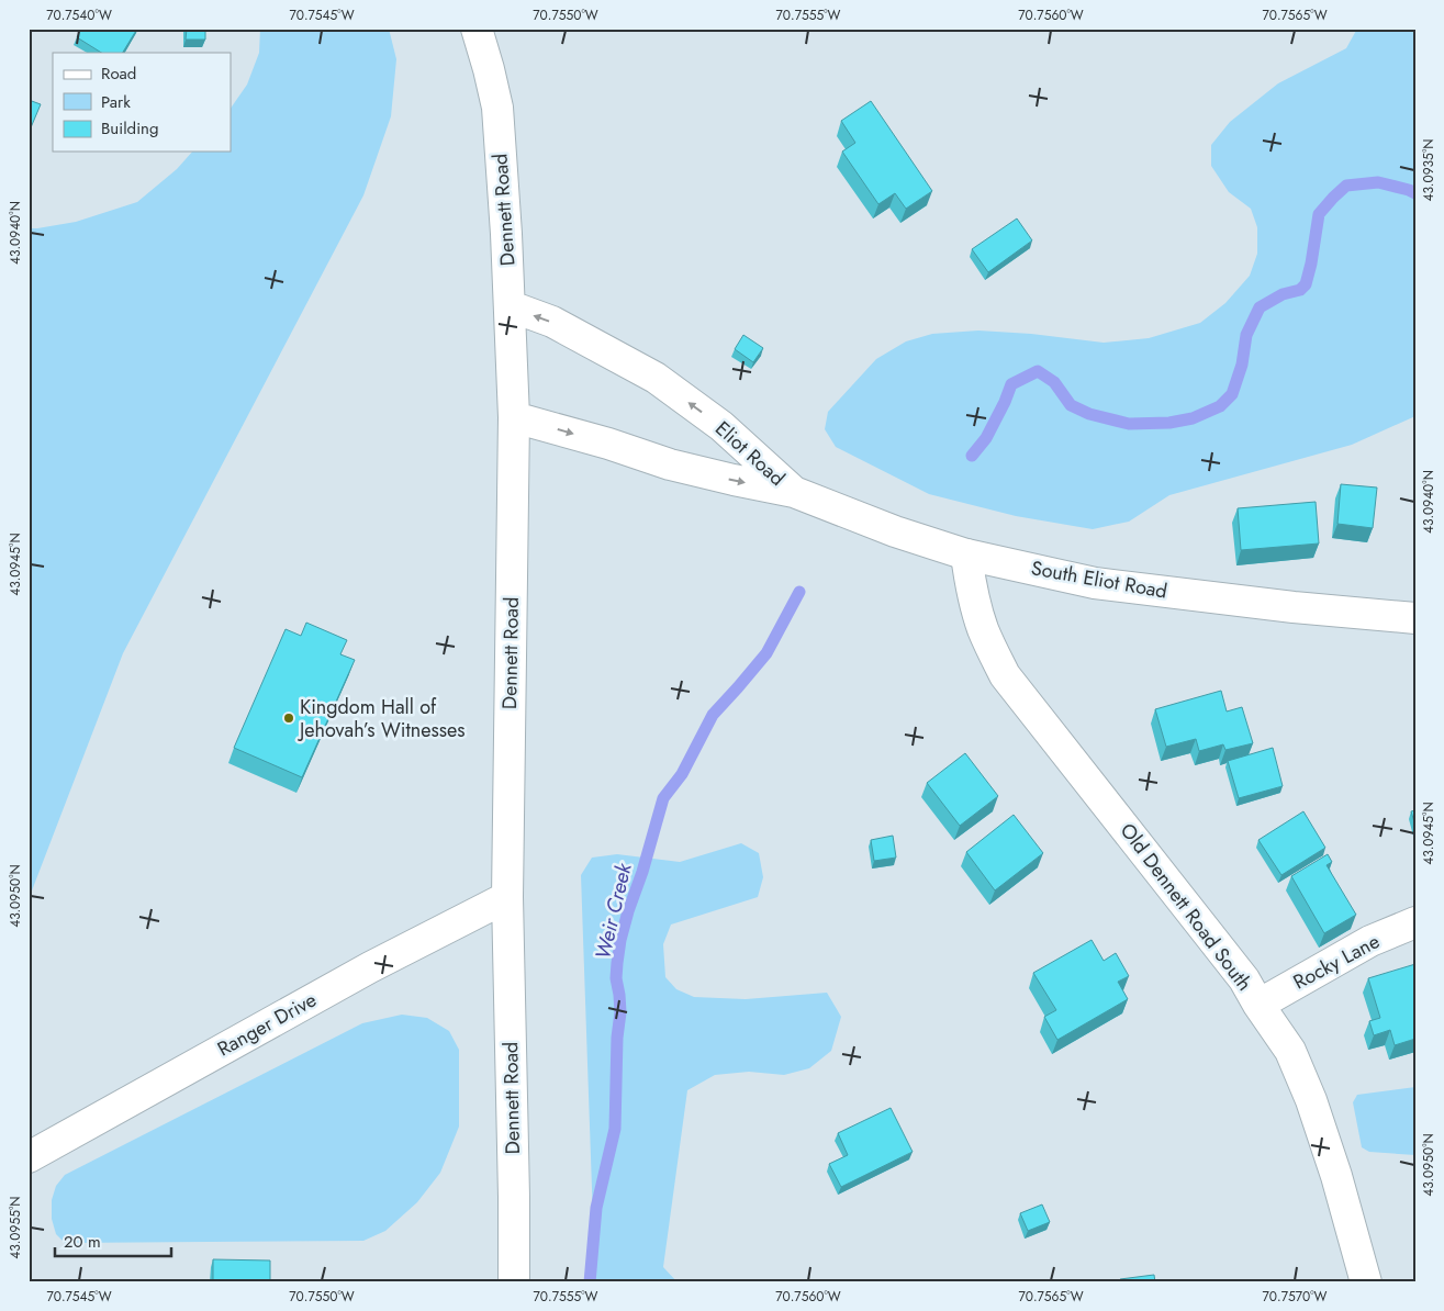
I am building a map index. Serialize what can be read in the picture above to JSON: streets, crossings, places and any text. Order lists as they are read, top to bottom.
{
  "streets": {
    "street": [
      "Dennett Road",
      "Eliot Road",
      "South Eliot Road",
      "Old Dennett Road South",
      "Rocky Lane",
      "Ranger Drive"
    ]
  },
  "crossings": [
    ["Dennett Road", "Eliot Road"],
    ["Dennett Road", "Ranger Drive"],
    ["Eliot Road", "South Eliot Road"],
    ["South Eliot Road", "Old Dennett Road South"],
    ["Old Dennett Road South", "Rocky Lane"]
  ],
  "water": ["Weir Creek"],
  "places": ["Kingdom Hall of Jehovah’s Witnesses"],
  "legend": ["Road", "Park", "Building"],
  "scale_bar": "20 m",
  "coordinates": [
    "70.7540°W",
    "70.7545°W",
    "70.7550°W",
    "70.7555°W",
    "70.7560°W",
    "70.7565°W",
    "43.0935°N",
    "43.0940°N",
    "43.0945°N",
    "43.0950°N",
    "43.0955°N",
    "70.7570°W"
  ]
}
